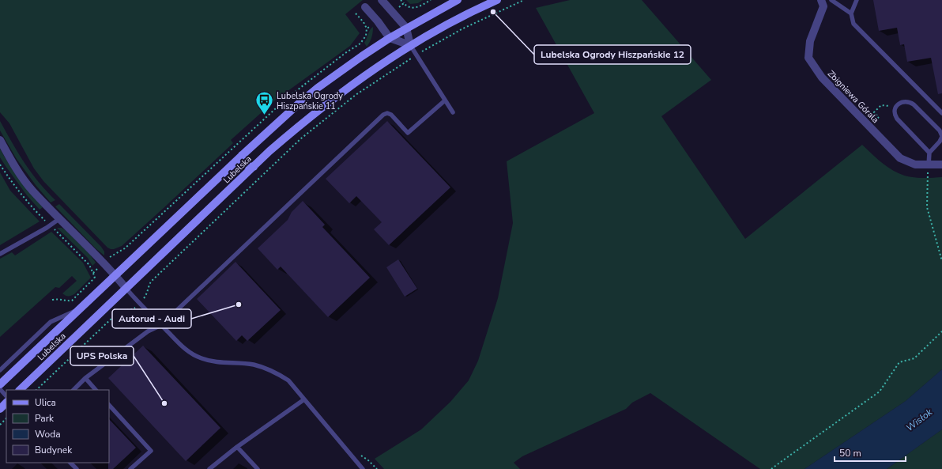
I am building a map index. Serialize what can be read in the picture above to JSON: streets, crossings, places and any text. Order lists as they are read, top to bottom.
{
  "streets": {
    "main road": ["Lubelska"],
    "street": ["Zbigniewa Górala"]
  },
  "water": ["Wisłok"],
  "places": {
    "other": ["Lubelska Ogrody Hiszpańskie 12", "Autorud - Audi", "UPS Polska"],
    "bus stop": ["Lubelska Ogrody Hiszpańskie 11"]
  },
  "legend": [
    "Ulica",
    "Park",
    "Woda",
    "Budynek"
  ],
  "scale_bar": "50 m"
}
